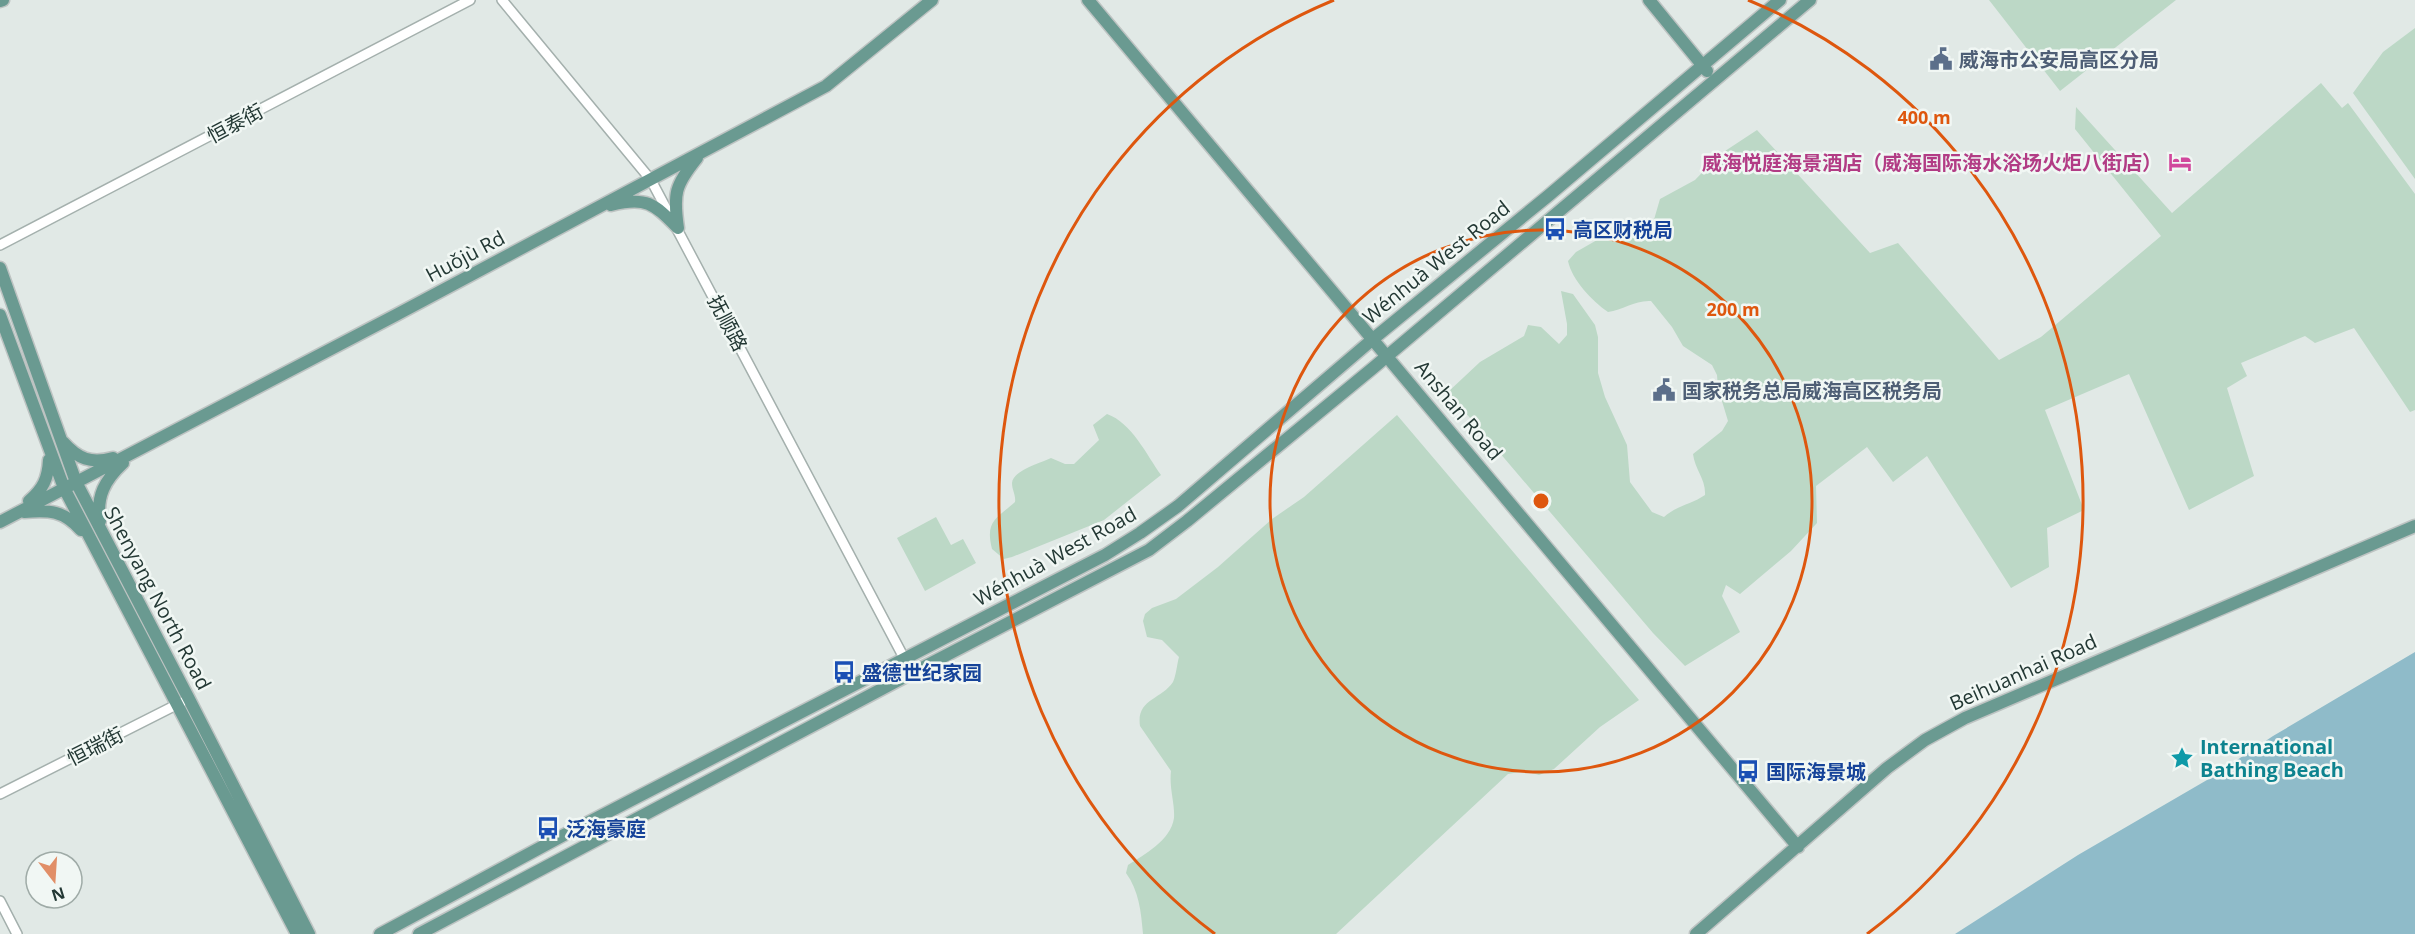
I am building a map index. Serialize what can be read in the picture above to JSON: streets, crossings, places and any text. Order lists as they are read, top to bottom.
{
  "streets": {
    "main road": [
      "Huǒjù Rd",
      "Wénhuà West Road",
      "Anshan Road",
      "Shenyang North Road",
      "Beihuanhai Road"
    ],
    "street": ["恒泰街", "抚顺路", "恒瑞街"]
  },
  "crossings": [
    ["Huǒjù Rd", "抚顺路"],
    ["Huǒjù Rd", "Shenyang North Road"],
    ["Wénhuà West Road", "抚顺路"],
    ["Wénhuà West Road", "Anshan Road"],
    ["Anshan Road", "Beihuanhai Road"],
    ["Shenyang North Road", "恒瑞街"]
  ],
  "places": {
    "public building": ["威海市公安局高区分局", "国家税务总局威海高区税务局"],
    "hotel": ["威海悦庭海景酒店（威海国际海水浴场火炬八街店）"],
    "bus stop": [
      "高区财税局",
      "盛德世纪家园",
      "国际海景城",
      "泛海豪庭"
    ],
    "place": ["International Bathing Beach"]
  },
  "north": "bottom",
  "rings": ["400 m", "200 m"]
}
